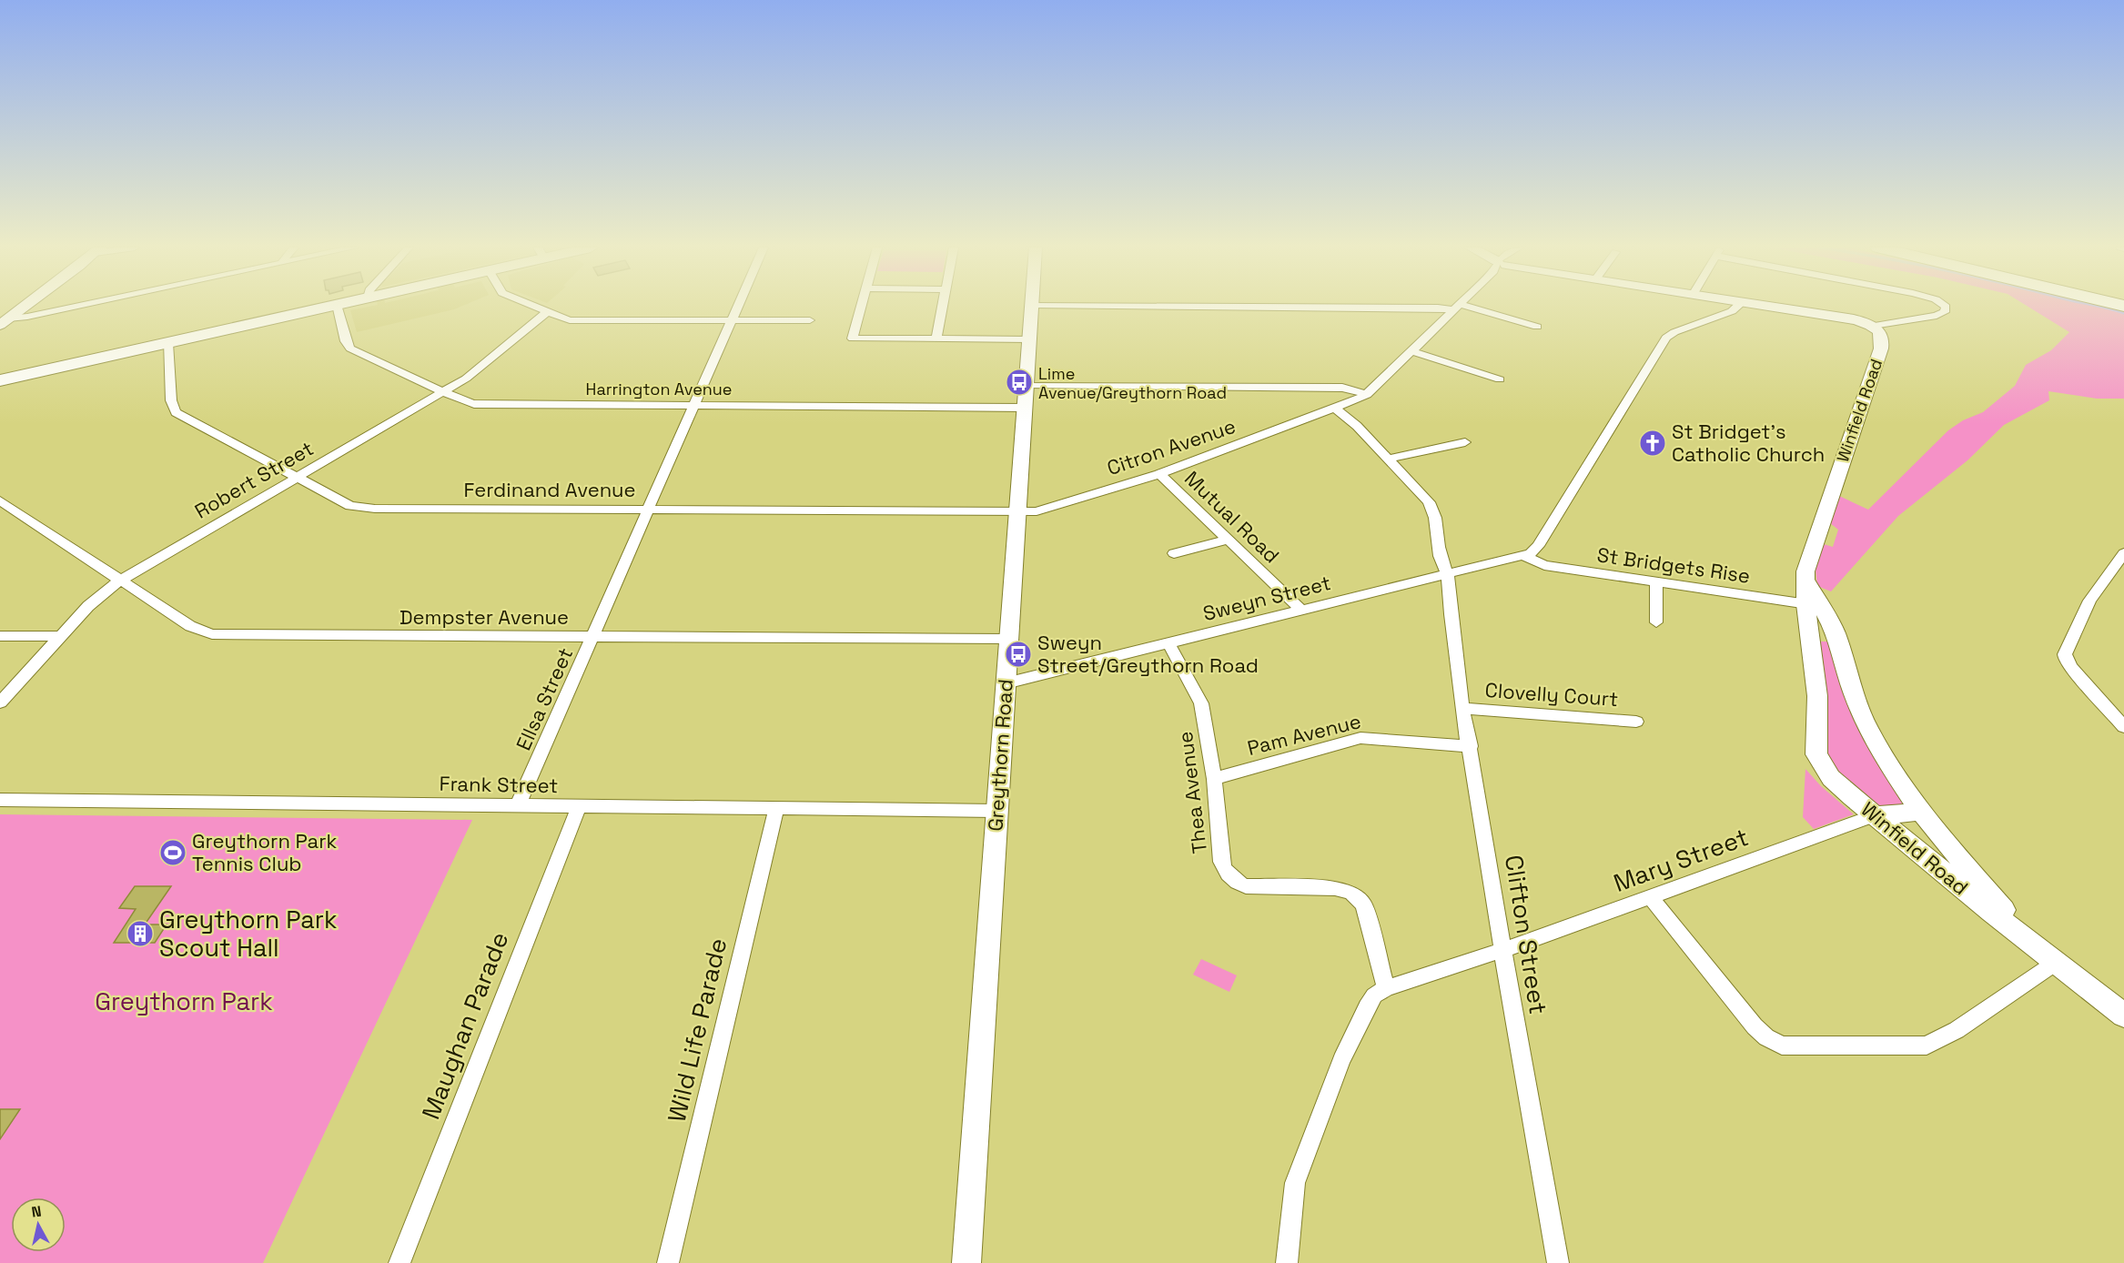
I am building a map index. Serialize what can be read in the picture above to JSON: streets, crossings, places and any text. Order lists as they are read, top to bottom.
{
  "streets": {
    "street": [
      "Harrington Avenue",
      "Winfield Road",
      "Citron Avenue",
      "Robert Street",
      "Ferdinand Avenue",
      "Mutual Road",
      "St Bridgets Rise",
      "Sweyn Street",
      "Dempster Avenue",
      "Clovelly Court",
      "Ellsa Street",
      "Pam Avenue",
      "Greythorn Road",
      "Frank Street",
      "Thea Avenue",
      "Mary Street",
      "Clifton Street",
      "Maughan Parade",
      "Wild Life Parade"
    ]
  },
  "crossings": [
    ["Harrington Avenue", "Robert Street"],
    ["Harrington Avenue", "Ellsa Street"],
    ["Harrington Avenue", "Greythorn Road"],
    ["Winfield Road", "St Bridgets Rise"],
    ["Winfield Road", "Mary Street"],
    ["Citron Avenue", "Ferdinand Avenue"],
    ["Citron Avenue", "Mutual Road"],
    ["Citron Avenue", "Greythorn Road"],
    ["Citron Avenue", "Clifton Street"],
    ["Robert Street", "Ferdinand Avenue"],
    ["Robert Street", "Dempster Avenue"],
    ["Ferdinand Avenue", "Ellsa Street"],
    ["Ferdinand Avenue", "Greythorn Road"],
    ["Mutual Road", "Sweyn Street"],
    ["St Bridgets Rise", "Sweyn Street"],
    ["Sweyn Street", "Greythorn Road"],
    ["Sweyn Street", "Thea Avenue"],
    ["Sweyn Street", "Clifton Street"],
    ["Dempster Avenue", "Ellsa Street"],
    ["Dempster Avenue", "Greythorn Road"],
    ["Clovelly Court", "Clifton Street"],
    ["Ellsa Street", "Frank Street"],
    ["Pam Avenue", "Thea Avenue"],
    ["Pam Avenue", "Clifton Street"],
    ["Greythorn Road", "Frank Street"],
    ["Frank Street", "Maughan Parade"],
    ["Frank Street", "Wild Life Parade"],
    ["Thea Avenue", "Mary Street"],
    ["Mary Street", "Clifton Street"]
  ],
  "parks": ["Greythorn Park"],
  "places": {
    "bus stop": ["Lime Avenue/Greythorn Road", "Sweyn Street/Greythorn Road"],
    "church": ["St Bridget's Catholic Church"],
    "sports": ["Greythorn Park Tennis Club"],
    "building": ["Greythorn Park Scout Hall"]
  },
  "north": "top"
}
